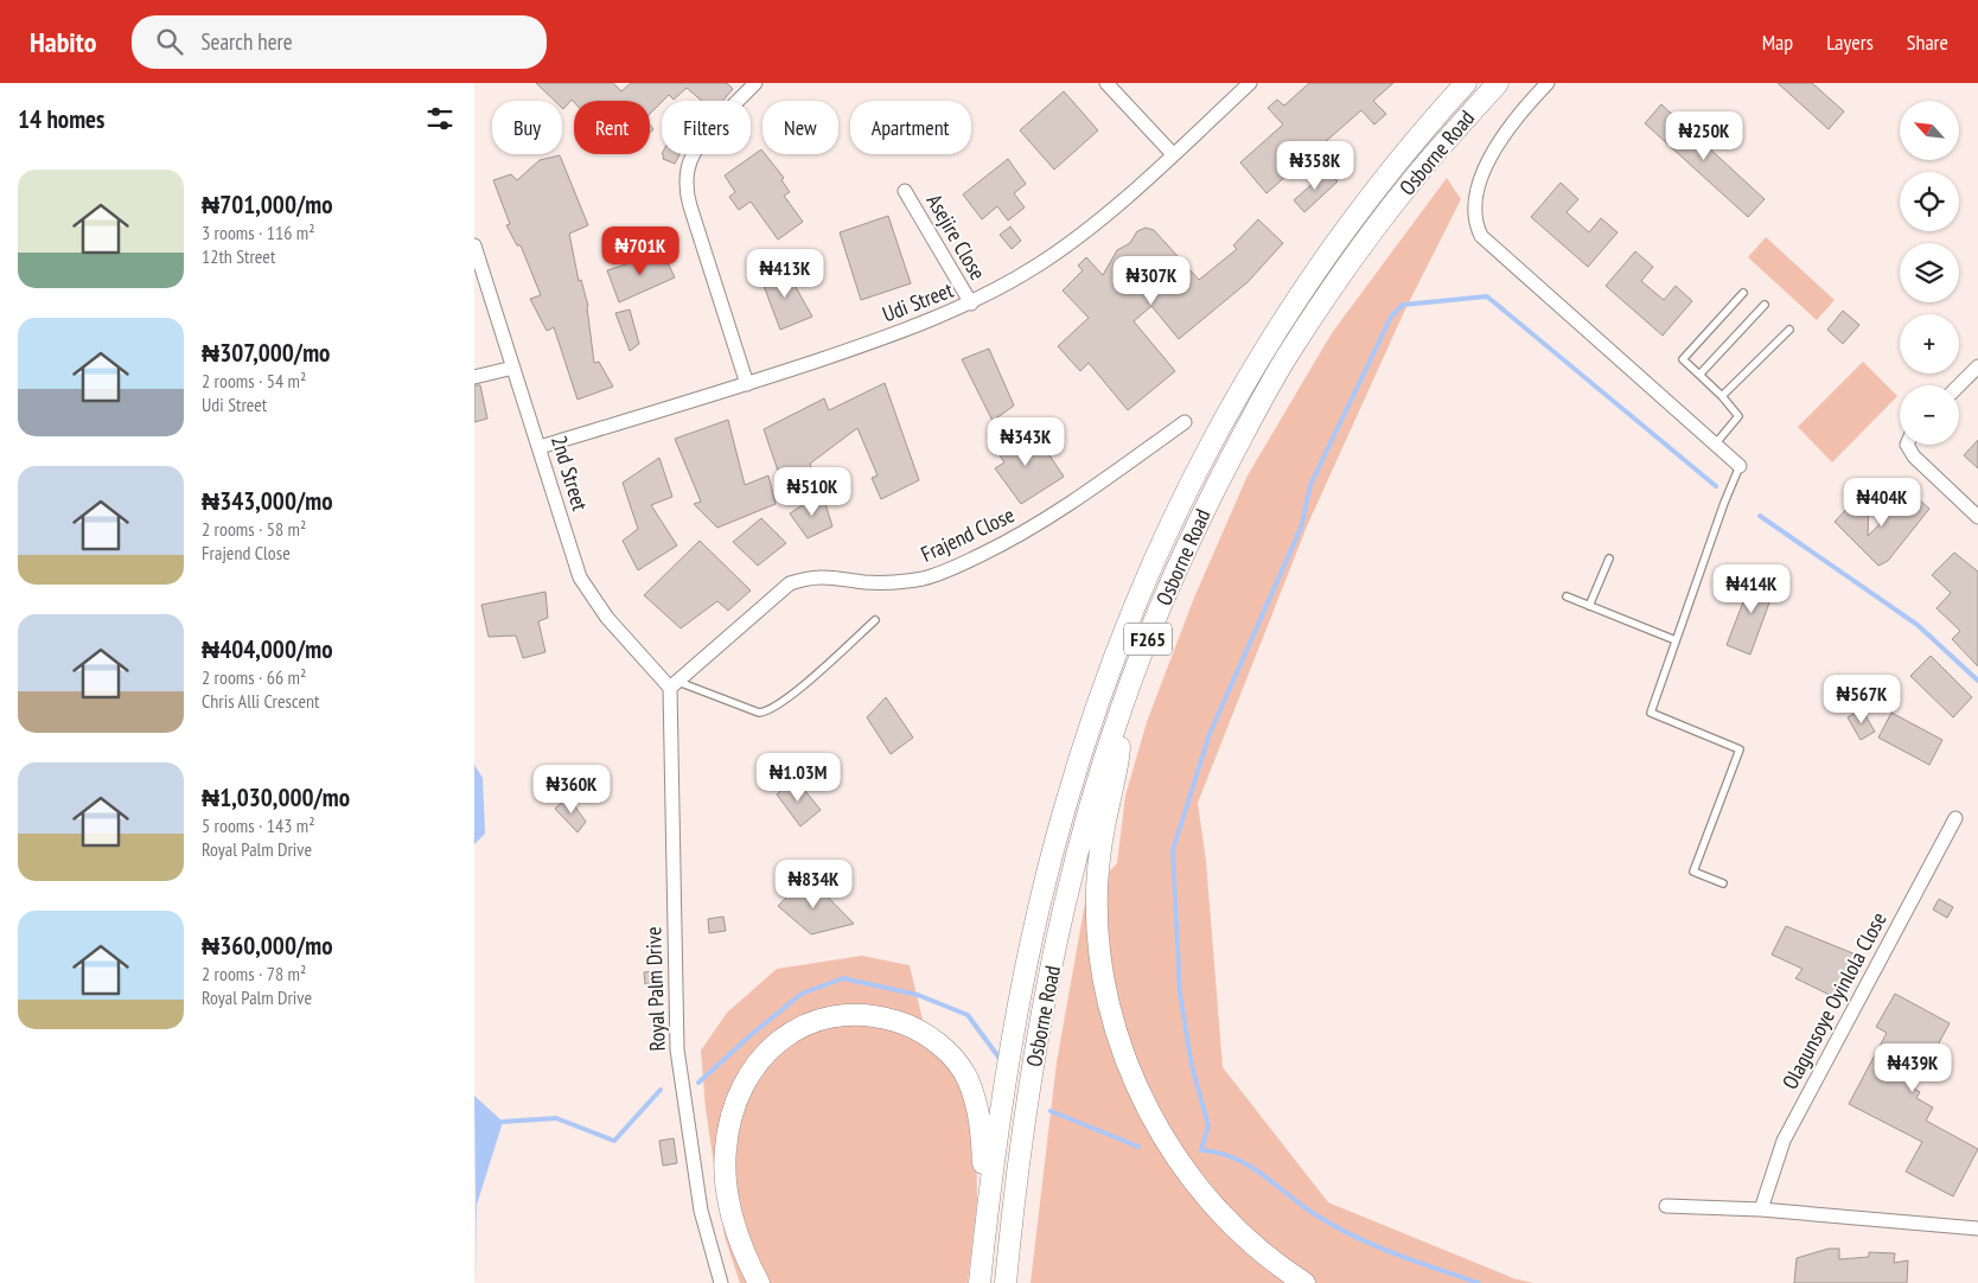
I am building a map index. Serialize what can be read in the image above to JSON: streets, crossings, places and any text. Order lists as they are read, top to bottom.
{
  "streets": {
    "main road": ["Osborne Road", "F265"],
    "street": [
      "Asejire Close",
      "Udi Street",
      "2nd Street",
      "Frajend Close",
      "Royal Palm Drive",
      "Olagunsoye Oyinlola Close"
    ]
  },
  "crossings": [
    ["Asejire Close", "Udi Street"],
    ["Udi Street", "2nd Street"],
    ["2nd Street", "Frajend Close"],
    ["2nd Street", "Royal Palm Drive"],
    ["Frajend Close", "Royal Palm Drive"]
  ],
  "north": "top left",
  "page": {
    "header": "Habito",
    "search": "Search here",
    "nav": ["Map", "Layers", "Share"],
    "heading": "14 homes",
    "map_buttons": ["+", "−"],
    "chip": [
      "Buy",
      "Rent",
      "Filters",
      "New",
      "Apartment"
    ],
    "price": [
      "₦250K",
      "₦358K",
      "₦701K",
      "₦413K",
      "₦307K",
      "₦343K",
      "₦510K",
      "₦404K",
      "₦414K",
      "₦567K",
      "₦1.03M",
      "₦360K",
      "₦834K",
      "₦439K"
    ],
    "list": [
      {
        "name": "₦701,000/mo",
        "note": "3 rooms · 116 m² · 12th Street"
      },
      {
        "name": "₦307,000/mo",
        "note": "2 rooms · 54 m² · Udi Street"
      },
      {
        "name": "₦343,000/mo",
        "note": "2 rooms · 58 m² · Frajend Close"
      },
      {
        "name": "₦404,000/mo",
        "note": "2 rooms · 66 m² · Chris Alli Crescent"
      },
      {
        "name": "₦1,030,000/mo",
        "note": "5 rooms · 143 m² · Royal Palm Drive"
      },
      {
        "name": "₦360,000/mo",
        "note": "2 rooms · 78 m² · Royal Palm Drive"
      }
    ]
  }
}
